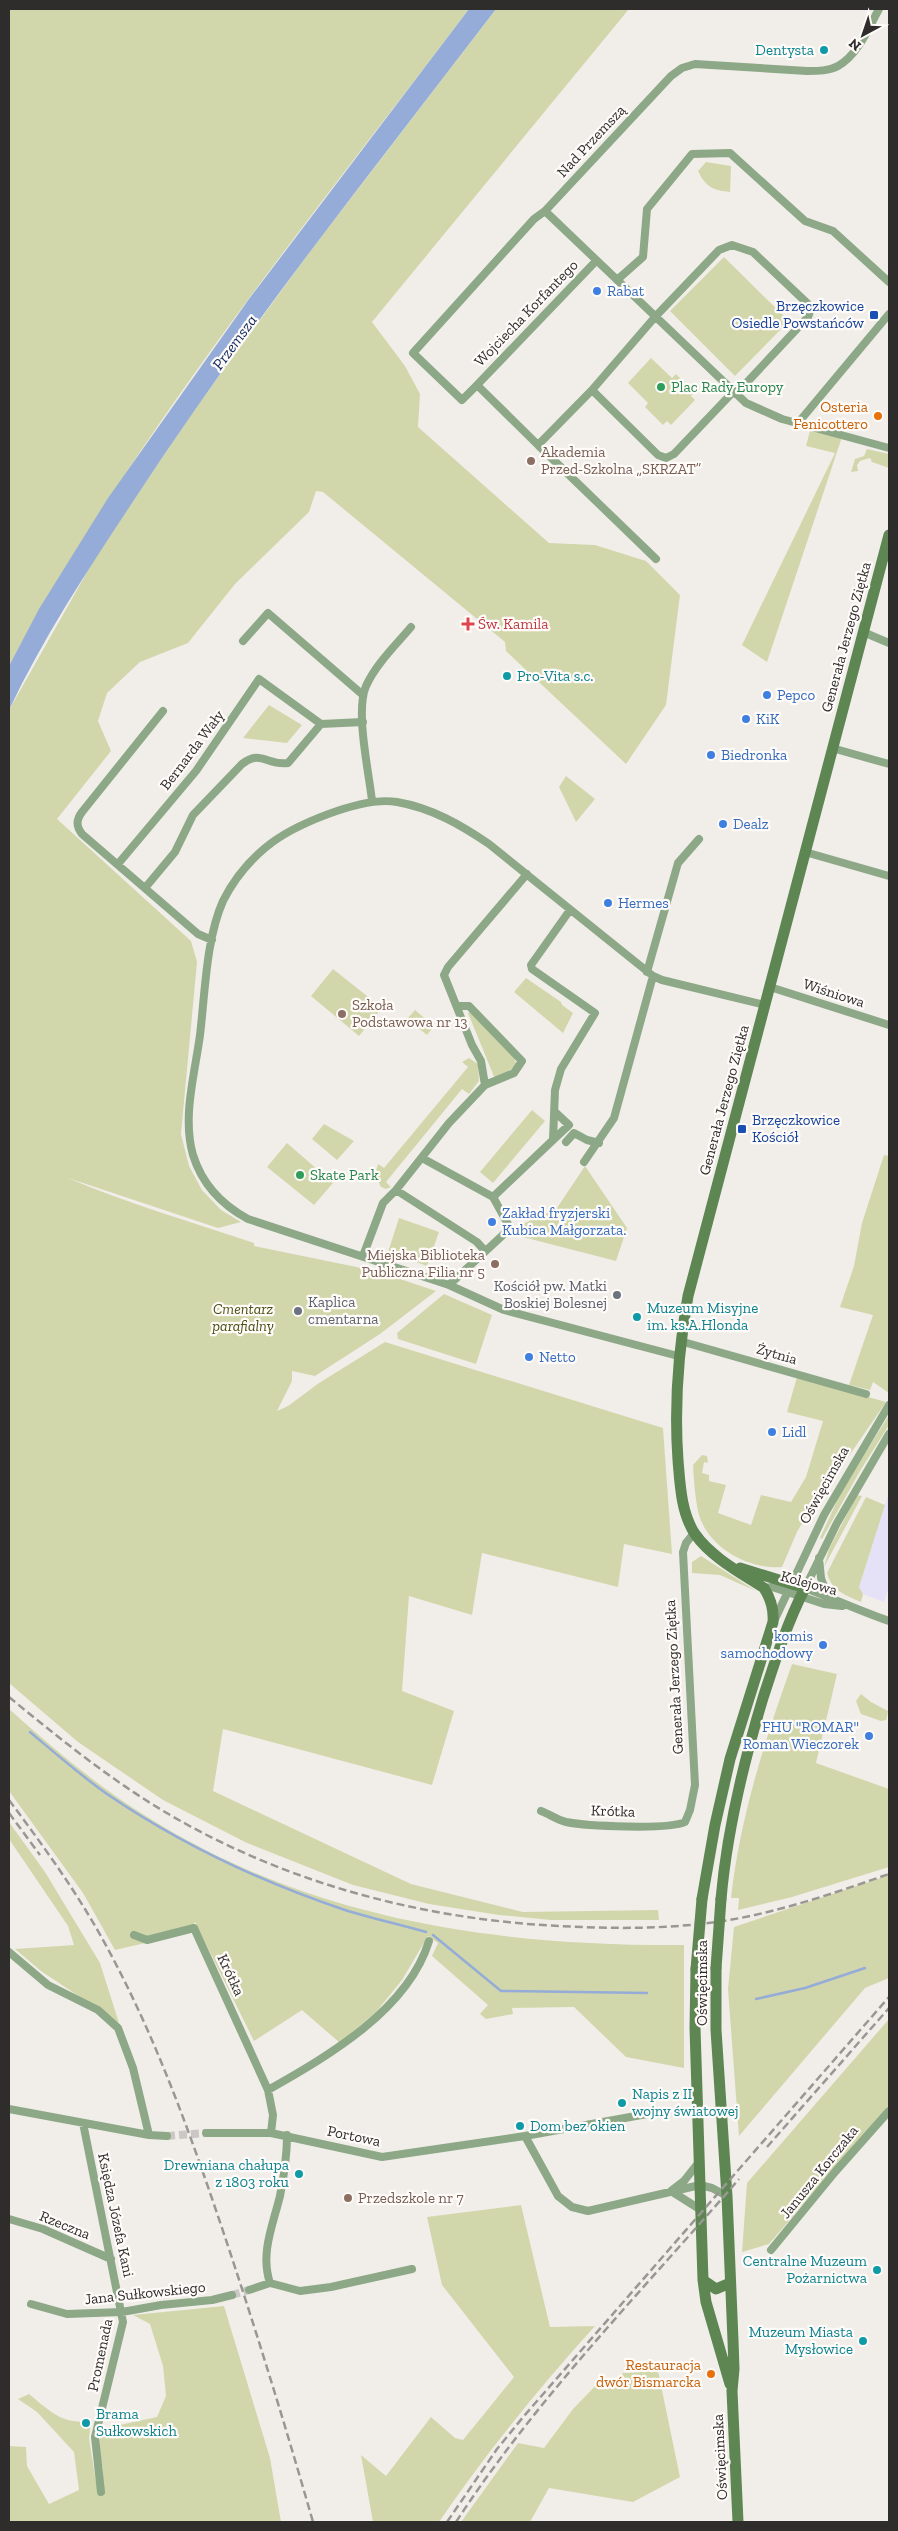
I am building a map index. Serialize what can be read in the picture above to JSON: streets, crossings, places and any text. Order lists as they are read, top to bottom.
{
  "streets": {
    "main road": ["Generała Jerzego Ziętka", "Oświęcimska"],
    "street": [
      "Nad Przemszą",
      "Wojciecha Korfantego",
      "Bernarda Wały",
      "Wiśniowa",
      "Żytnia",
      "Kolejowa",
      "Krótka",
      "Portowa",
      "Janusza Korczaka",
      "Księdza Józefa Kani",
      "Rzeczna",
      "Jana Sułkowskiego",
      "Promenada"
    ]
  },
  "crossings": [
    ["Nad Przemszą", "Wojciecha Korfantego"],
    ["Generała Jerzego Ziętka", "Wiśniowa"],
    ["Generała Jerzego Ziętka", "Żytnia"],
    ["Generała Jerzego Ziętka", "Krótka"],
    ["Oświęcimska", "Kolejowa"],
    ["Księdza Józefa Kani", "Rzeczna"],
    ["Księdza Józefa Kani", "Jana Sułkowskiego"],
    ["Księdza Józefa Kani", "Promenada"],
    ["Jana Sułkowskiego", "Promenada"]
  ],
  "water": ["Przemsza"],
  "parks": ["Cmentarz parafialny"],
  "places": {
    "other": [
      "Dentysta",
      "Rabat",
      "Plac Rady Europy",
      "Osteria Fenicottero",
      "Akademia Przed-Szkolna „SKRZAT”",
      "Pro-Vita s.c.",
      "Pepco",
      "KiK",
      "Biedronka",
      "Dealz",
      "Hermes",
      "Szkoła Podstawowa nr 13",
      "Skate Park",
      "Zakład fryzjerski Kubica Małgorzata.",
      "Miejska Biblioteka Publiczna Filia nr 5",
      "Kościół pw. Matki Boskiej Bolesnej",
      "Kaplica cmentarna",
      "Muzeum Misyjne im. ks.A.Hlonda",
      "Netto",
      "Lidl",
      "komis samochodowy",
      "FHU \"ROMAR\" Roman Wieczorek",
      "Napis z II wojny światowej",
      "Dom bez okien",
      "Drewniana chałupa z 1803 roku",
      "Przedszkole nr 7",
      "Centralne Muzeum Pożarnictwa",
      "Muzeum Miasta Mysłowice",
      "Restauracja dwór Bismarcka",
      "Brama Sułkowskich"
    ],
    "transit": ["Brzęczkowice Osiedle Powstańców", "Brzęczkowice Kościół"],
    "health": ["Św. Kamila"]
  },
  "north": "bottom left"
}
